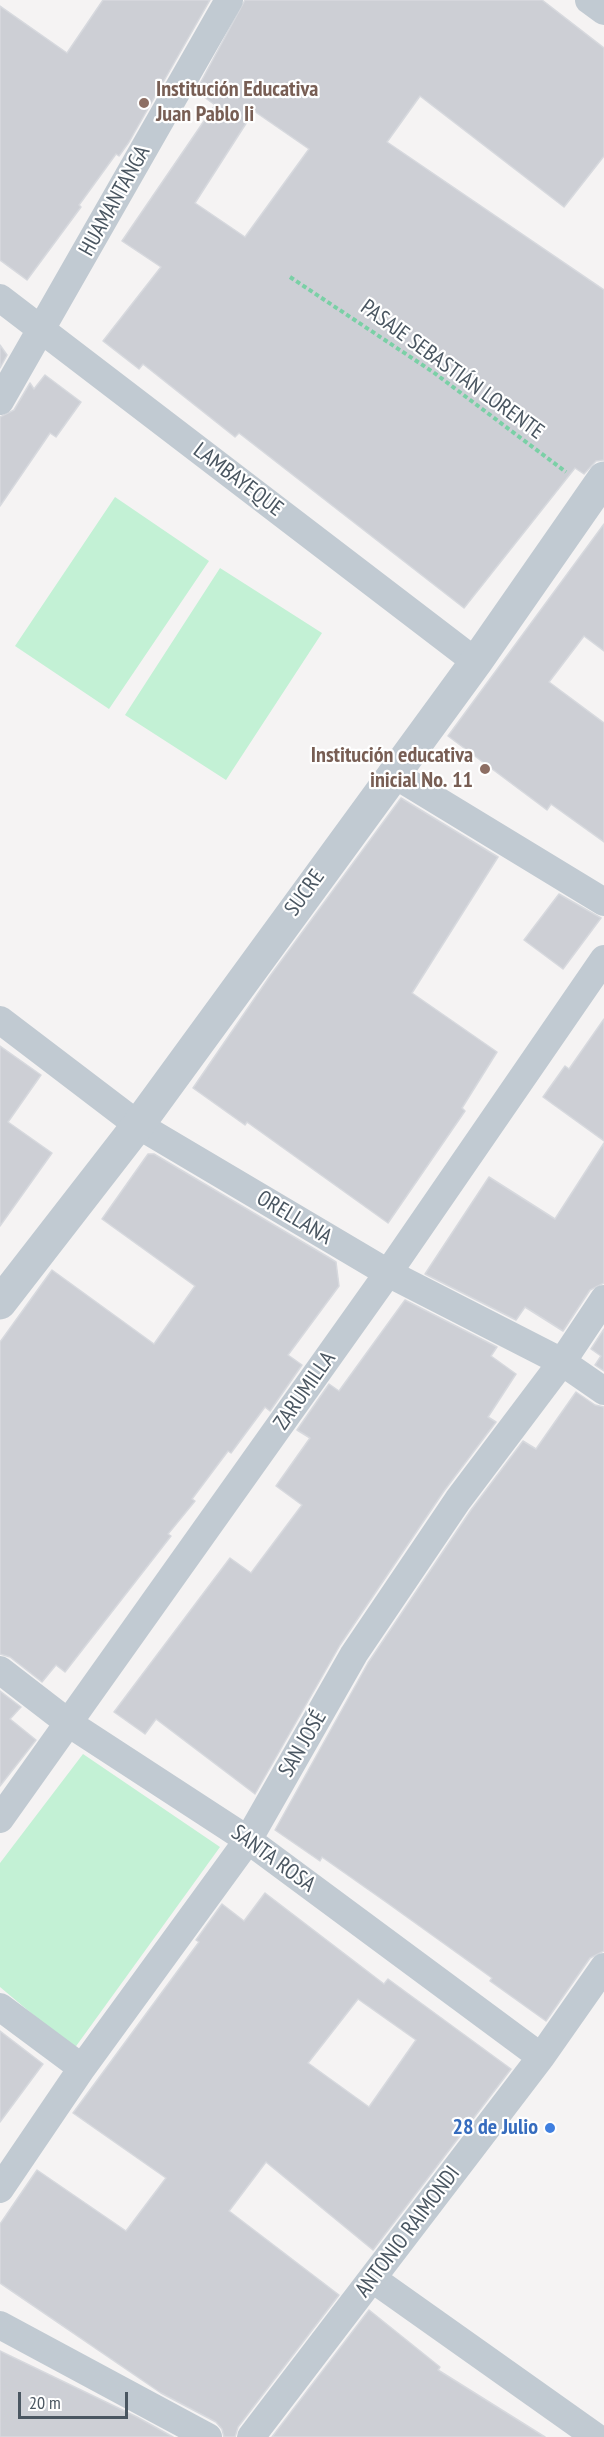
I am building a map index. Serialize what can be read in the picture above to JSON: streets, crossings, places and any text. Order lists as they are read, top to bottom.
{
  "streets": {
    "street": [
      "HUAMANTANGA",
      "LAMBAYEQUE",
      "SUCRE",
      "ORELLANA",
      "ZARUMILLA",
      "SAN JOSÉ",
      "SANTA ROSA",
      "ANTONIO RAIMONDI"
    ],
    "path": ["PASAJE SEBASTIÁN LORENTE"]
  },
  "crossings": [
    ["HUAMANTANGA", "LAMBAYEQUE"],
    ["PASAJE SEBASTIÁN LORENTE", "SUCRE"],
    ["LAMBAYEQUE", "SUCRE"],
    ["SUCRE", "ORELLANA"],
    ["ORELLANA", "ZARUMILLA"],
    ["ORELLANA", "SAN JOSÉ"],
    ["ZARUMILLA", "SANTA ROSA"],
    ["SAN JOSÉ", "SANTA ROSA"],
    ["SANTA ROSA", "ANTONIO RAIMONDI"]
  ],
  "places": ["Institución Educativa Juan Pablo Ii", "Institución educativa inicial No. 11", "28 de Julio"],
  "scale_bar": "20 m"
}
